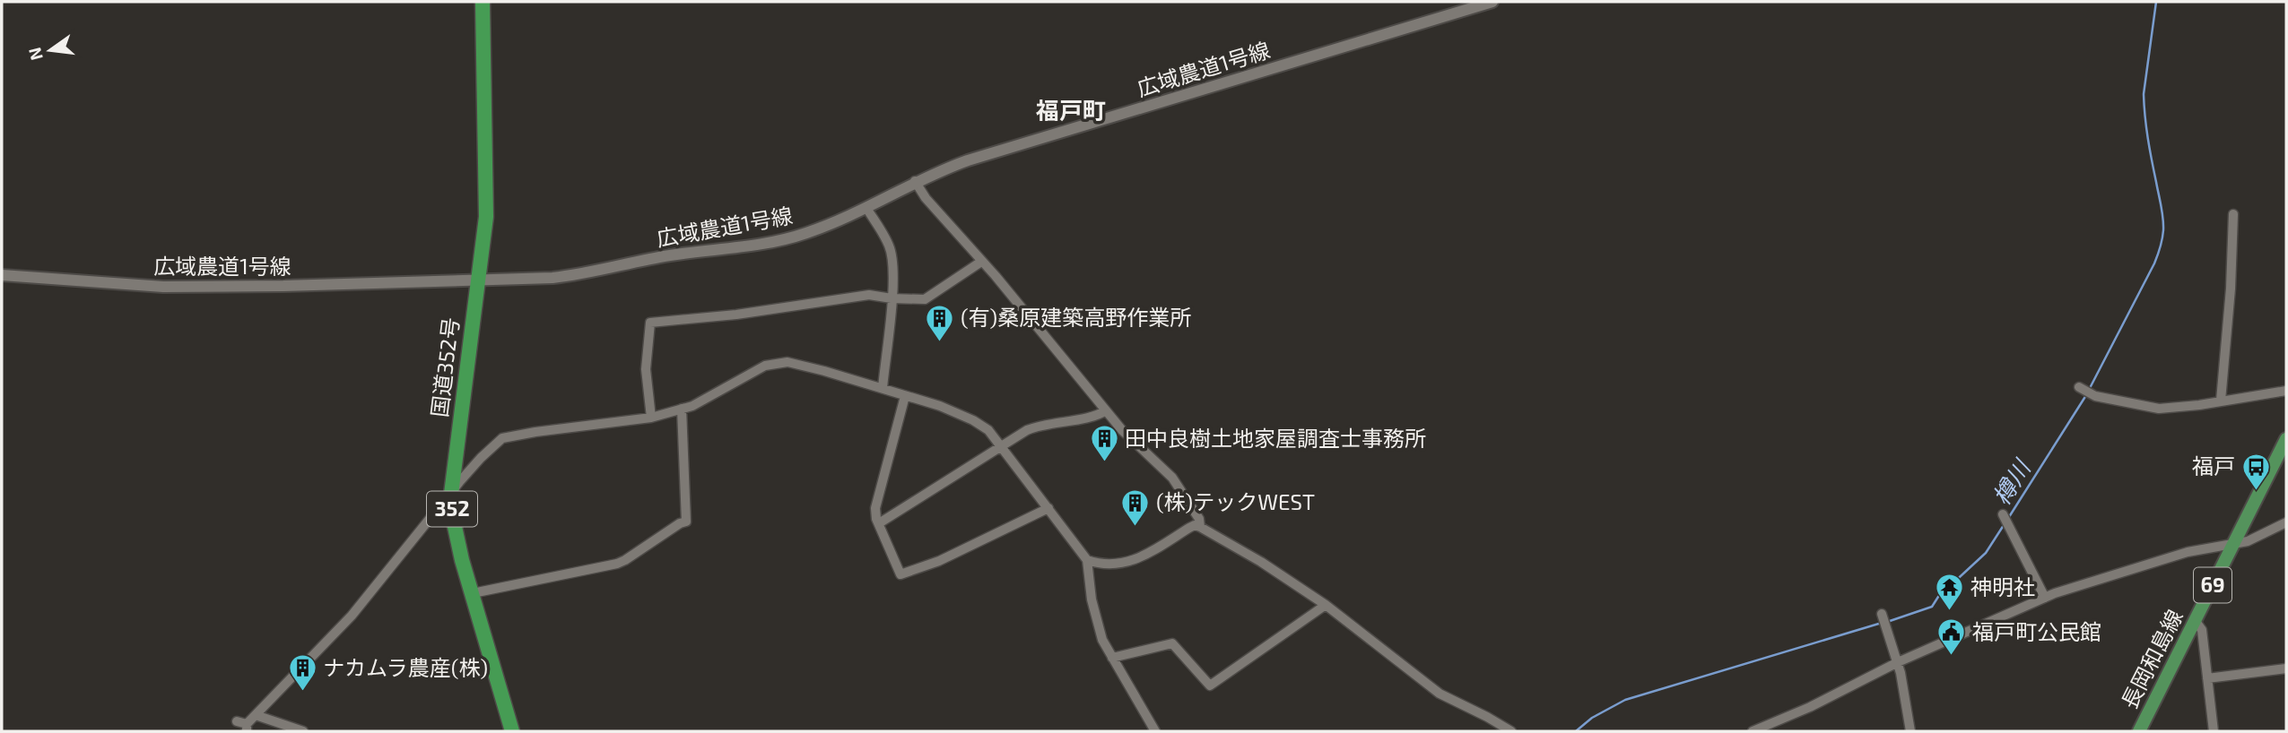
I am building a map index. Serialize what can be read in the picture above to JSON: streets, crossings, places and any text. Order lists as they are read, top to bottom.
{
  "streets": {
    "highway": ["国道352号", "352"],
    "main road": ["69", "長岡和島線"],
    "street": ["広域農道1号線"]
  },
  "crossings": [
    ["広域農道1号線", "国道352号"]
  ],
  "districts": ["福戸町"],
  "water": ["樽川"],
  "places": {
    "building": [
      "(有)桑原建築高野作業所",
      "田中良樹土地家屋調査士事務所",
      "(株)テックWEST",
      "ナカムラ農産(株)"
    ],
    "bus stop": ["福戸"],
    "temple": ["神明社"],
    "public building": ["福戸町公民館"]
  },
  "north": "left"
}
